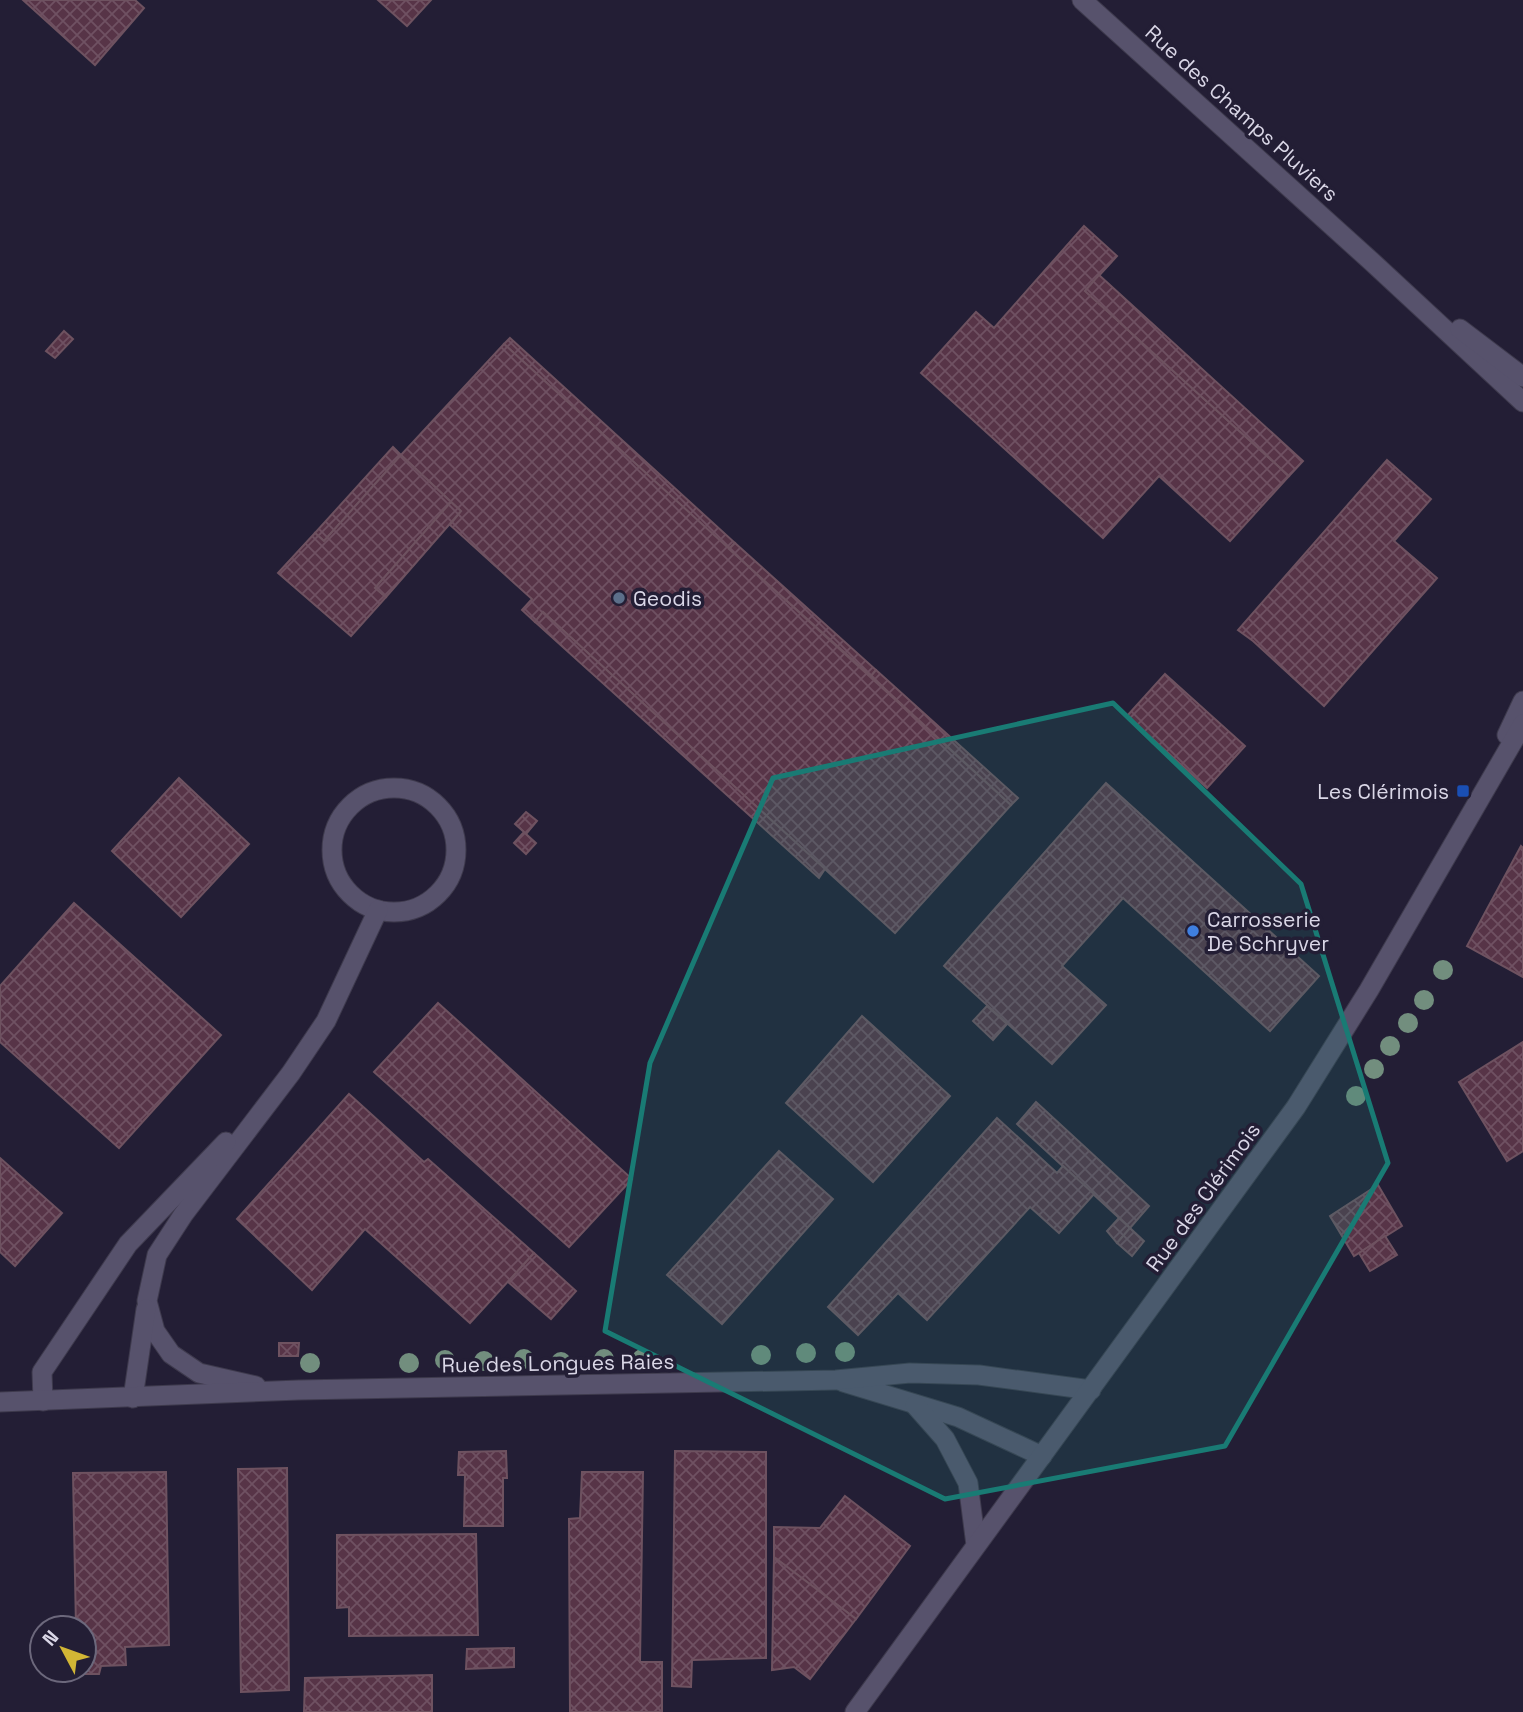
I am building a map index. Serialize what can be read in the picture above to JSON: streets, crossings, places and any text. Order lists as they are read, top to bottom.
{
  "streets": {
    "street": ["Rue des Champs Pluviers", "Rue des Clérimois", "Rue des Longues Raies"]
  },
  "crossings": [
    ["Rue des Clérimois", "Rue des Longues Raies"]
  ],
  "places": {
    "other": ["Geodis", "Carrosserie De Schryver"],
    "transit": ["Les Clérimois"]
  },
  "north": "top left"
}
